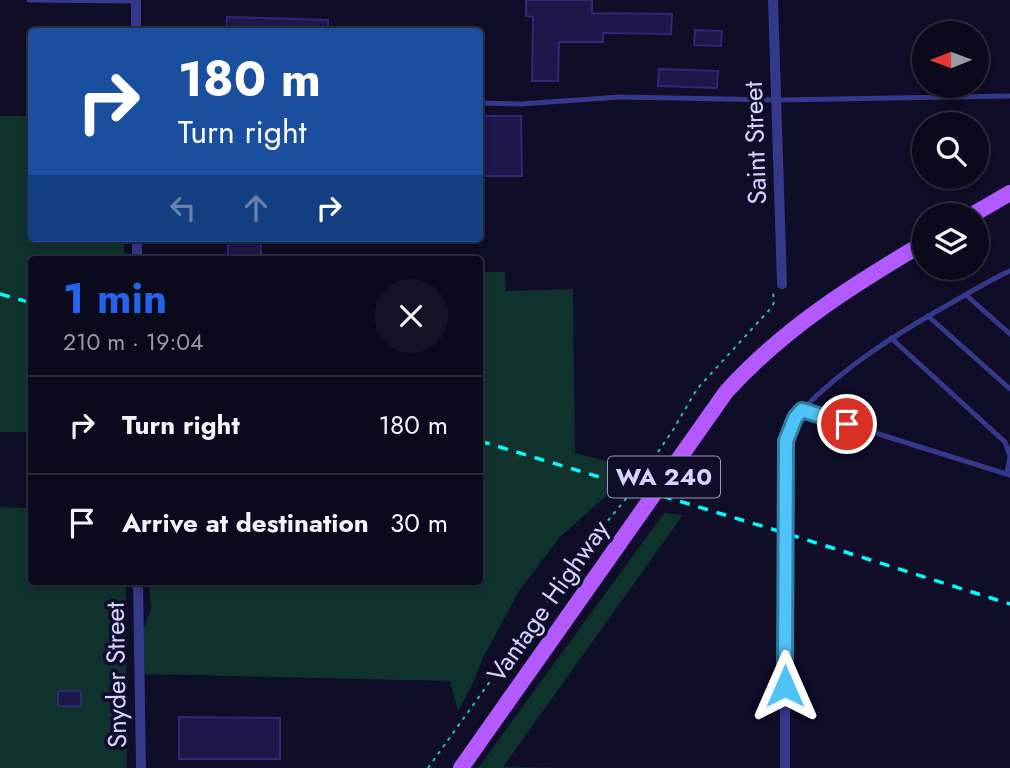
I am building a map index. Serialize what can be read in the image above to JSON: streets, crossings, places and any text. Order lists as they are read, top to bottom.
{
  "streets": {
    "main road": ["WA 240", "Vantage Highway"],
    "street": ["Saint Street", "Snyder Street"]
  },
  "north": "left",
  "page": {
    "turn": ["180 m", "Turn right"],
    "heading": ["1 min", "210 m · 19:04"],
    "list": [
      {
        "name": "Turn right",
        "value": "180 m"
      },
      {
        "name": "Arrive at destination",
        "value": "30 m"
      }
    ]
  }
}
